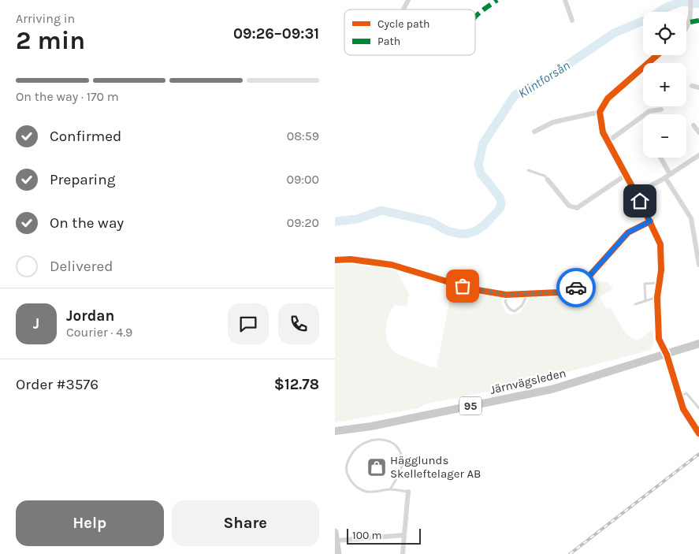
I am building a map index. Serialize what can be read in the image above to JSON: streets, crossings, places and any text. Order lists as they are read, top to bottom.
{
  "streets": {
    "main road": ["Järnvägsleden", "95"]
  },
  "water": ["Klintforsån"],
  "places": {
    "shop": ["Hägglunds Skelleftelager AB"]
  },
  "legend": ["Cycle path", "Path"],
  "scale_bar": "100 m",
  "page": {
    "heading": ["2 min", "Arriving in", "09:26–09:31"],
    "panel": [
      "Jordan",
      "Courier · 4.9",
      "Order #3576",
      "$12.78"
    ],
    "map_buttons": ["+", "−"],
    "bar": "On the way · 170 m",
    "list": [
      ["Confirmed", "08:59"],
      ["Preparing", "09:00"],
      ["On the way", "09:20"],
      "Delivered"
    ],
    "round": "J",
    "buttons": ["Help", "Share"],
    "scale": "100 m"
  }
}
